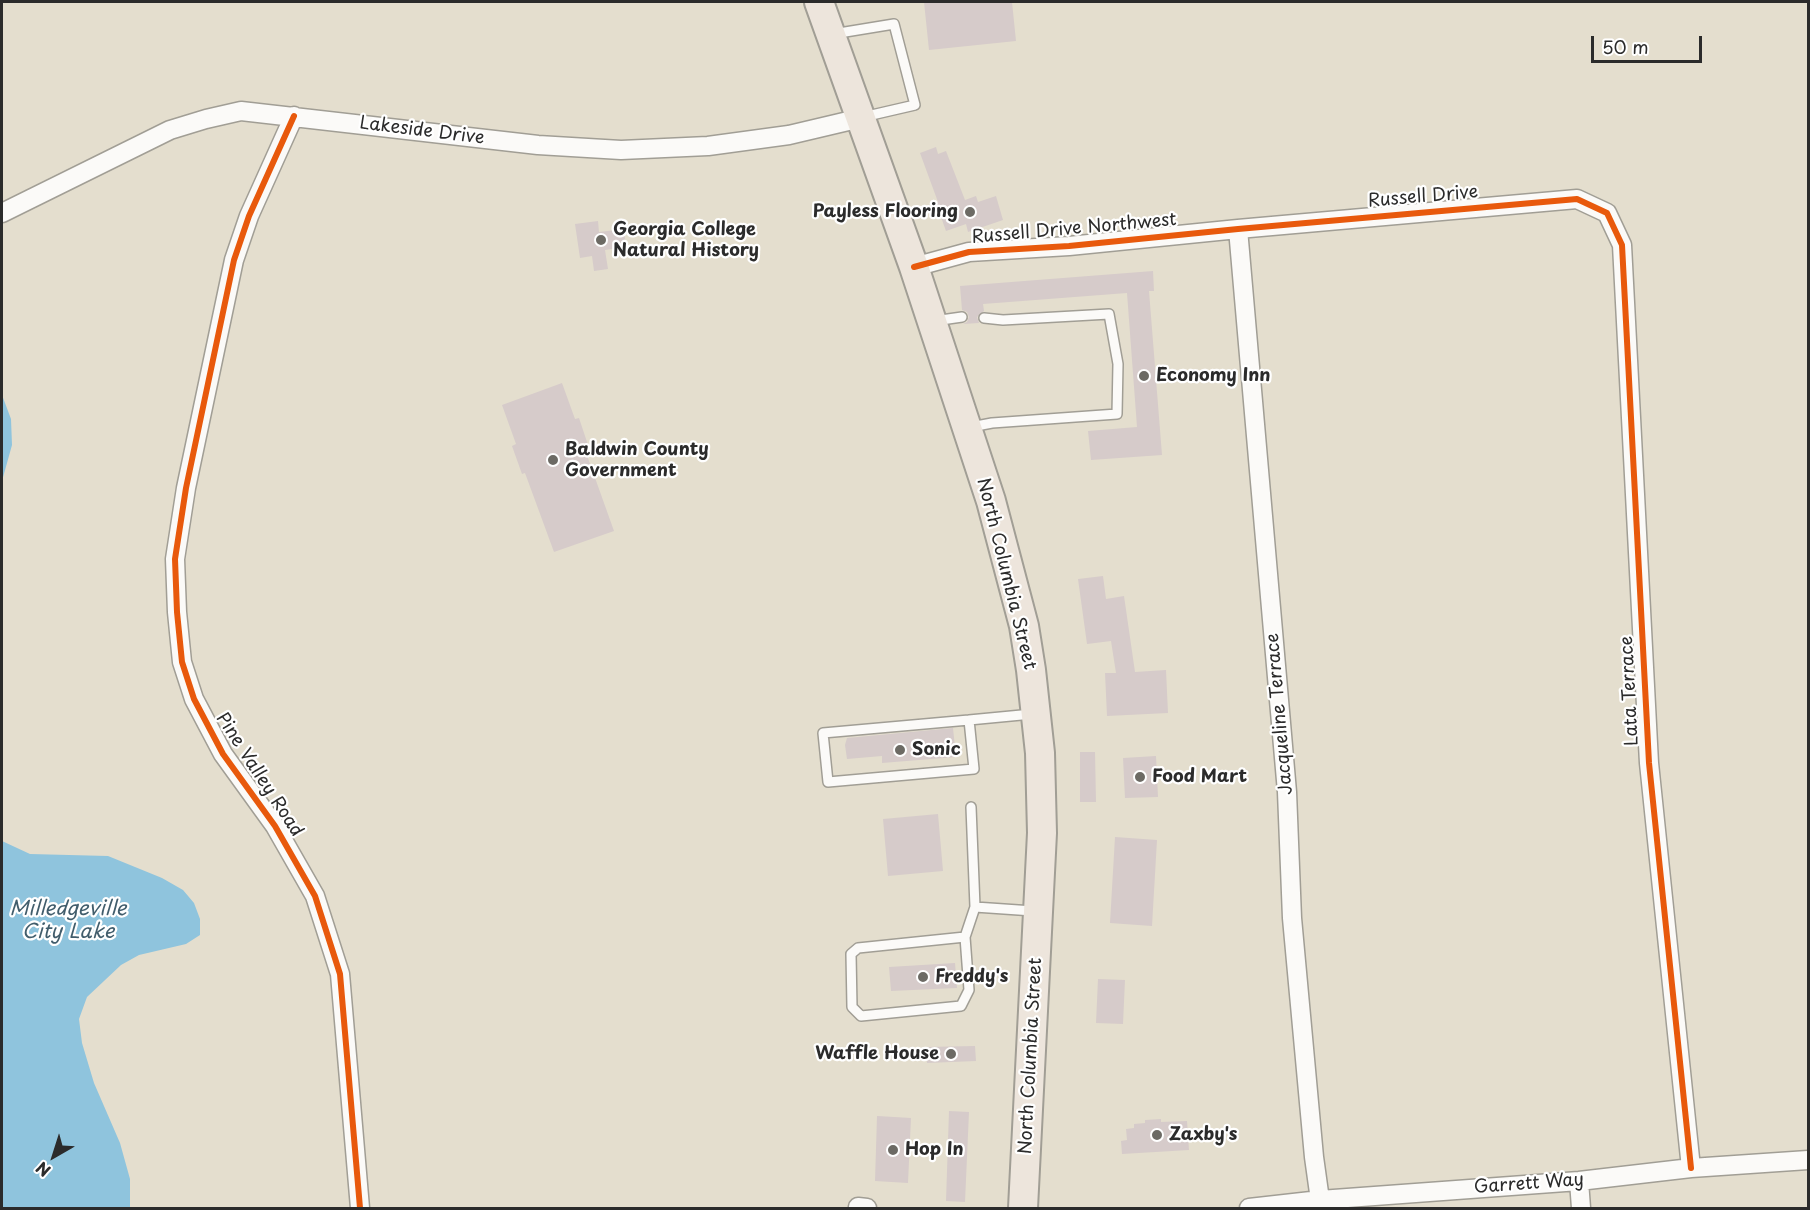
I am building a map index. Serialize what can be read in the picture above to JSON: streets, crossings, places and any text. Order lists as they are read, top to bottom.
{
  "streets": {
    "main road": ["North Columbia Street"],
    "street": [
      "Lakeside Drive",
      "Russell Drive",
      "Russell Drive Northwest",
      "Lata Terrace",
      "Jacqueline Terrace",
      "Pine Valley Road",
      "Garrett Way"
    ]
  },
  "crossings": [
    ["Lakeside Drive", "North Columbia Street"],
    ["Lakeside Drive", "Pine Valley Road"],
    ["Russell Drive", "Russell Drive Northwest"],
    ["Russell Drive", "Lata Terrace"],
    ["Russell Drive", "Jacqueline Terrace"],
    ["Russell Drive Northwest", "North Columbia Street"],
    ["Russell Drive Northwest", "Jacqueline Terrace"],
    ["Lata Terrace", "Garrett Way"],
    ["Jacqueline Terrace", "Garrett Way"]
  ],
  "water": ["Milledgeville City Lake"],
  "places": [
    "Payless Flooring",
    "Georgia College Natural History",
    "Economy Inn",
    "Baldwin County Government",
    "Sonic",
    "Food Mart",
    "Freddy's",
    "Waffle House",
    "Zaxby's",
    "Hop In"
  ],
  "scale_bar": "50 m",
  "north": "bottom left"
}
